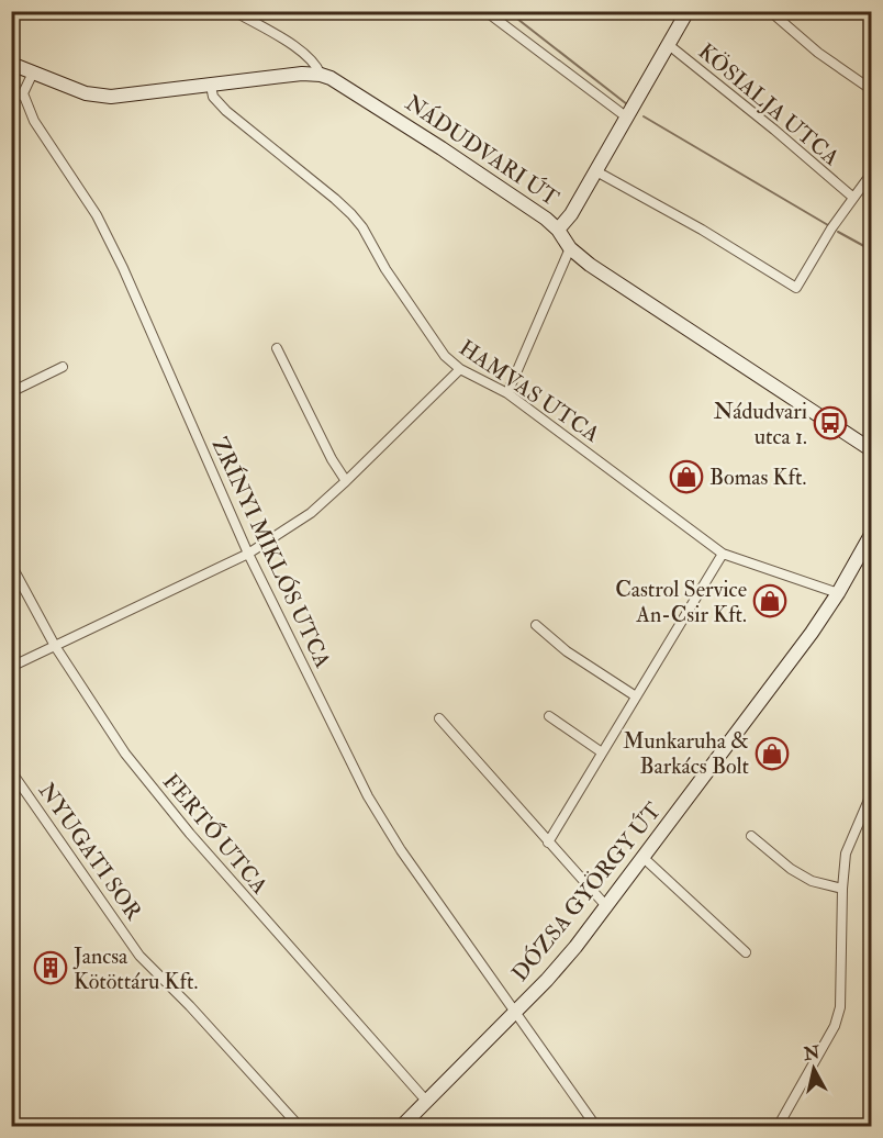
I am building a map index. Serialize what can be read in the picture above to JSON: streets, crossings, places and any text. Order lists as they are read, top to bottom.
{
  "streets": {
    "main road": ["NÁDUDVARI ÚT", "DÓZSA GYÖRGY ÚT"],
    "street": [
      "KÖSIALJA UTCA",
      "HAMVAS UTCA",
      "ZRÍNYI MIKLÓS UTCA",
      "FERTŐ UTCA",
      "NYUGATI SOR"
    ]
  },
  "crossings": [
    ["NÁDUDVARI ÚT", "HAMVAS UTCA"],
    ["HAMVAS UTCA", "DÓZSA GYÖRGY ÚT"],
    ["ZRÍNYI MIKLÓS UTCA", "DÓZSA GYÖRGY ÚT"],
    ["FERTŐ UTCA", "DÓZSA GYÖRGY ÚT"]
  ],
  "places": {
    "bus stop": ["Nádudvari utca 1."],
    "shop": ["Bomas Kft.", "Castrol Service An-Csir Kft.", "Munkaruha & Barkács Bolt"],
    "building": ["Jancsa Kötöttáru Kft."]
  },
  "north": "top"
}
